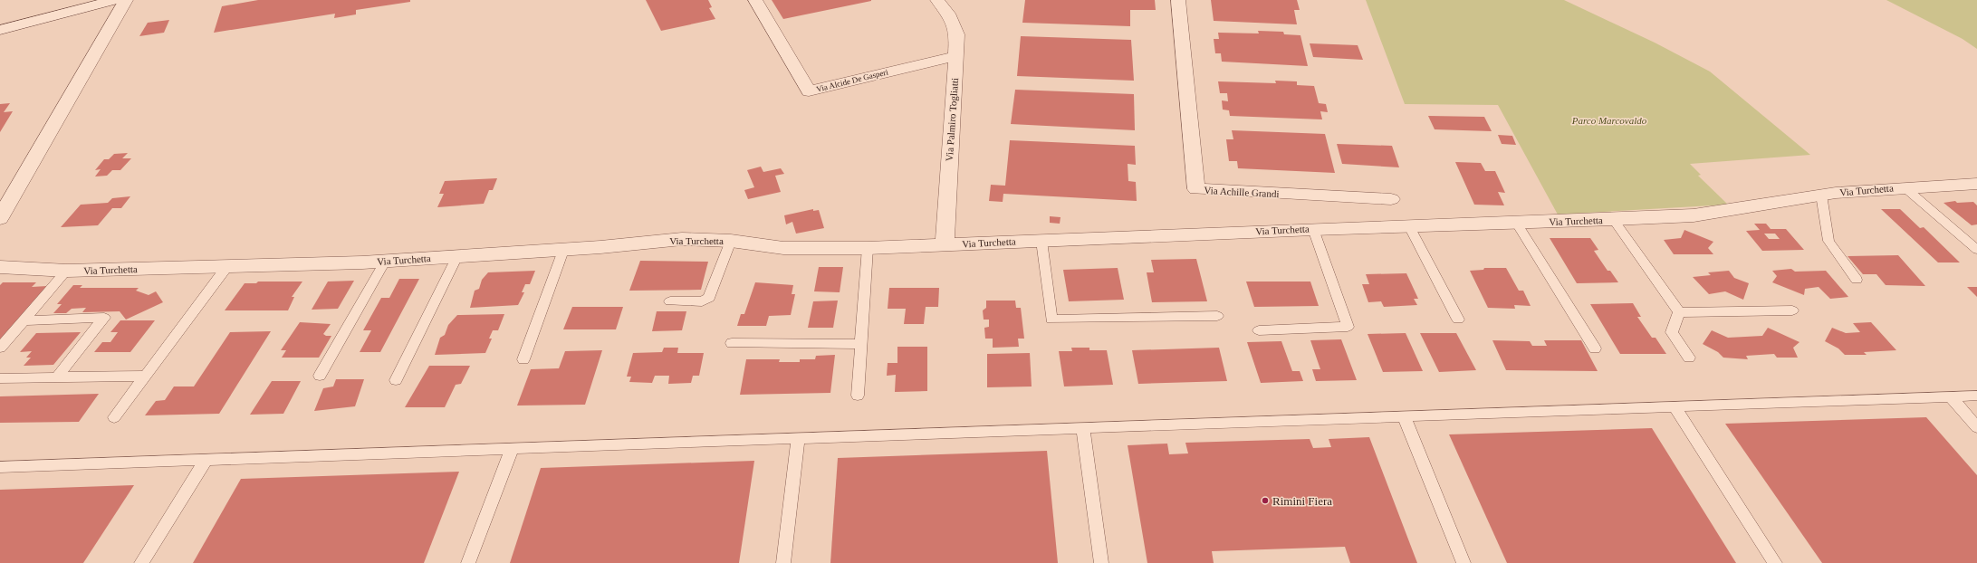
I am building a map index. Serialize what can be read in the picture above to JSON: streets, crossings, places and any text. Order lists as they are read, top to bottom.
{
  "streets": {
    "street": [
      "Via Alcide De Gasperi",
      "Via Palmiro Togliatti",
      "Via Turchetta",
      "Via Achille Grandi"
    ]
  },
  "crossings": [
    ["Via Alcide De Gasperi", "Via Palmiro Togliatti"],
    ["Via Palmiro Togliatti", "Via Turchetta"]
  ],
  "parks": ["Parco Marcovaldo"],
  "places": ["Rimini Fiera"]
}
